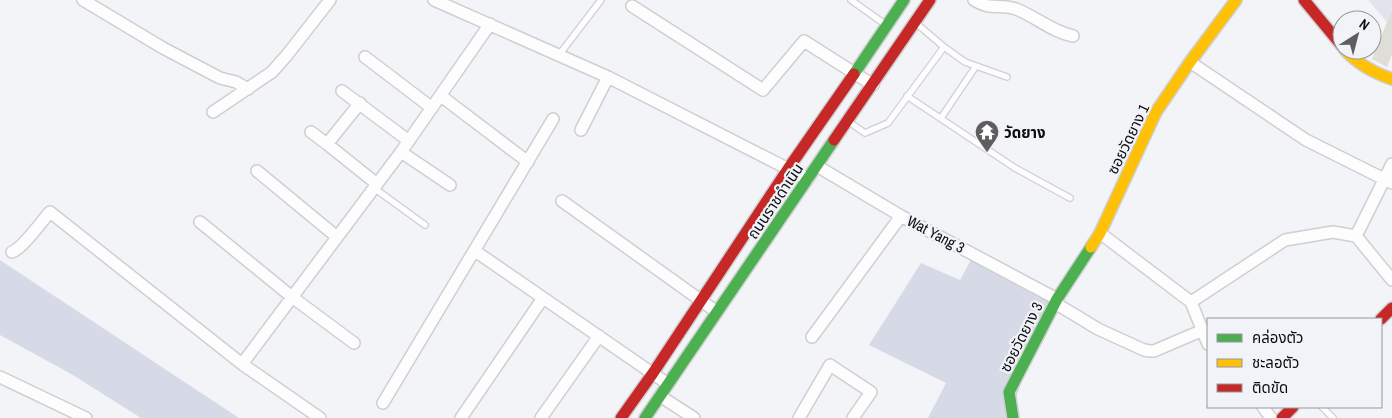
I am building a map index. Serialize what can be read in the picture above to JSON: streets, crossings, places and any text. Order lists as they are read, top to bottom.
{
  "streets": {
    "street": [
      "ซอยวัดยาง 1",
      "ถนนราชดำเนิน",
      "Wat Yang 3",
      "ซอยวัดยาง 3"
    ]
  },
  "crossings": [
    ["ซอยวัดยาง 1", "Wat Yang 3"],
    ["ซอยวัดยาง 1", "ซอยวัดยาง 3"],
    ["ถนนราชดำเนิน", "Wat Yang 3"],
    ["Wat Yang 3", "ซอยวัดยาง 3"]
  ],
  "places": {
    "temple": ["วัดยาง"]
  },
  "legend": ["คล่องตัว", "ชะลอตัว", "ติดขัด"],
  "north": "top right"
}
